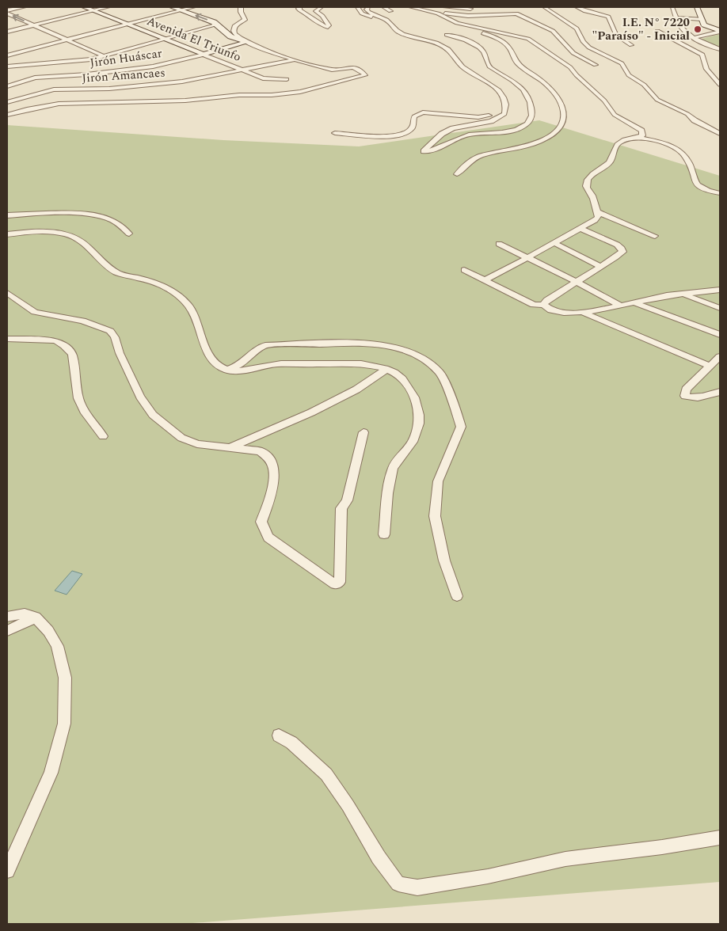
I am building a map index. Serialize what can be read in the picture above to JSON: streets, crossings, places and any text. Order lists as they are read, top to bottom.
{
  "streets": {
    "street": ["Avenida El Triunfo", "Jirón Huáscar", "Jirón Amancaes"]
  },
  "crossings": [
    ["Avenida El Triunfo", "Jirón Huáscar"],
    ["Avenida El Triunfo", "Jirón Amancaes"]
  ],
  "places": ["I.E. N° 7220 \"Paraíso\" - Inicial"]
}
